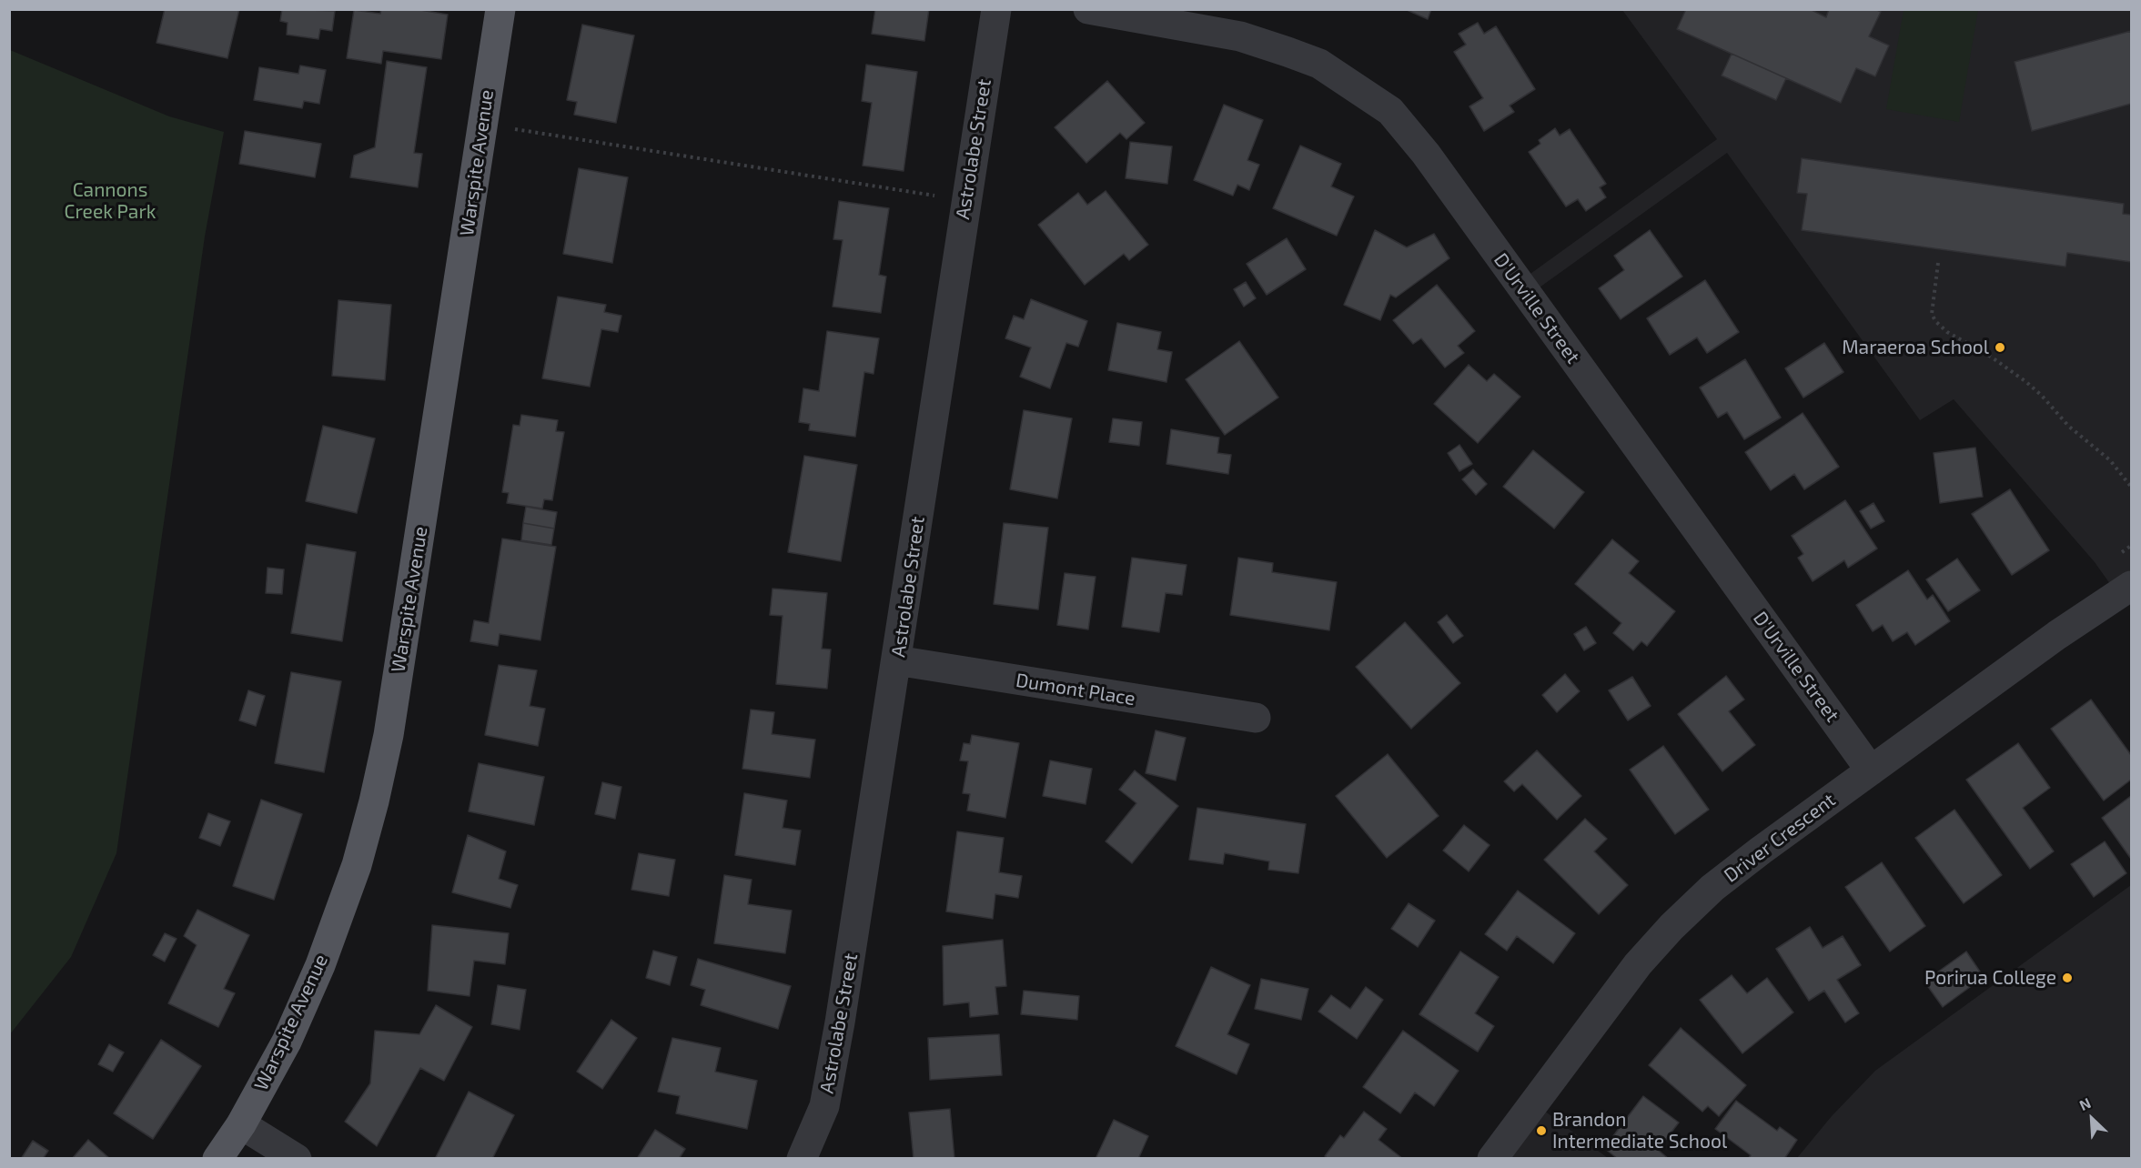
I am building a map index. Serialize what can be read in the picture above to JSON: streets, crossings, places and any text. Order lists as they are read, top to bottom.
{
  "streets": {
    "main road": ["Warspite Avenue"],
    "street": [
      "Astrolabe Street",
      "D'Urville Street",
      "Dumont Place",
      "Driver Crescent"
    ]
  },
  "crossings": [
    ["Astrolabe Street", "Dumont Place"],
    ["D'Urville Street", "Driver Crescent"]
  ],
  "parks": ["Cannons Creek Park"],
  "places": ["Maraeroa School", "Porirua College", "Brandon Intermediate School"],
  "north": "top left"
}
